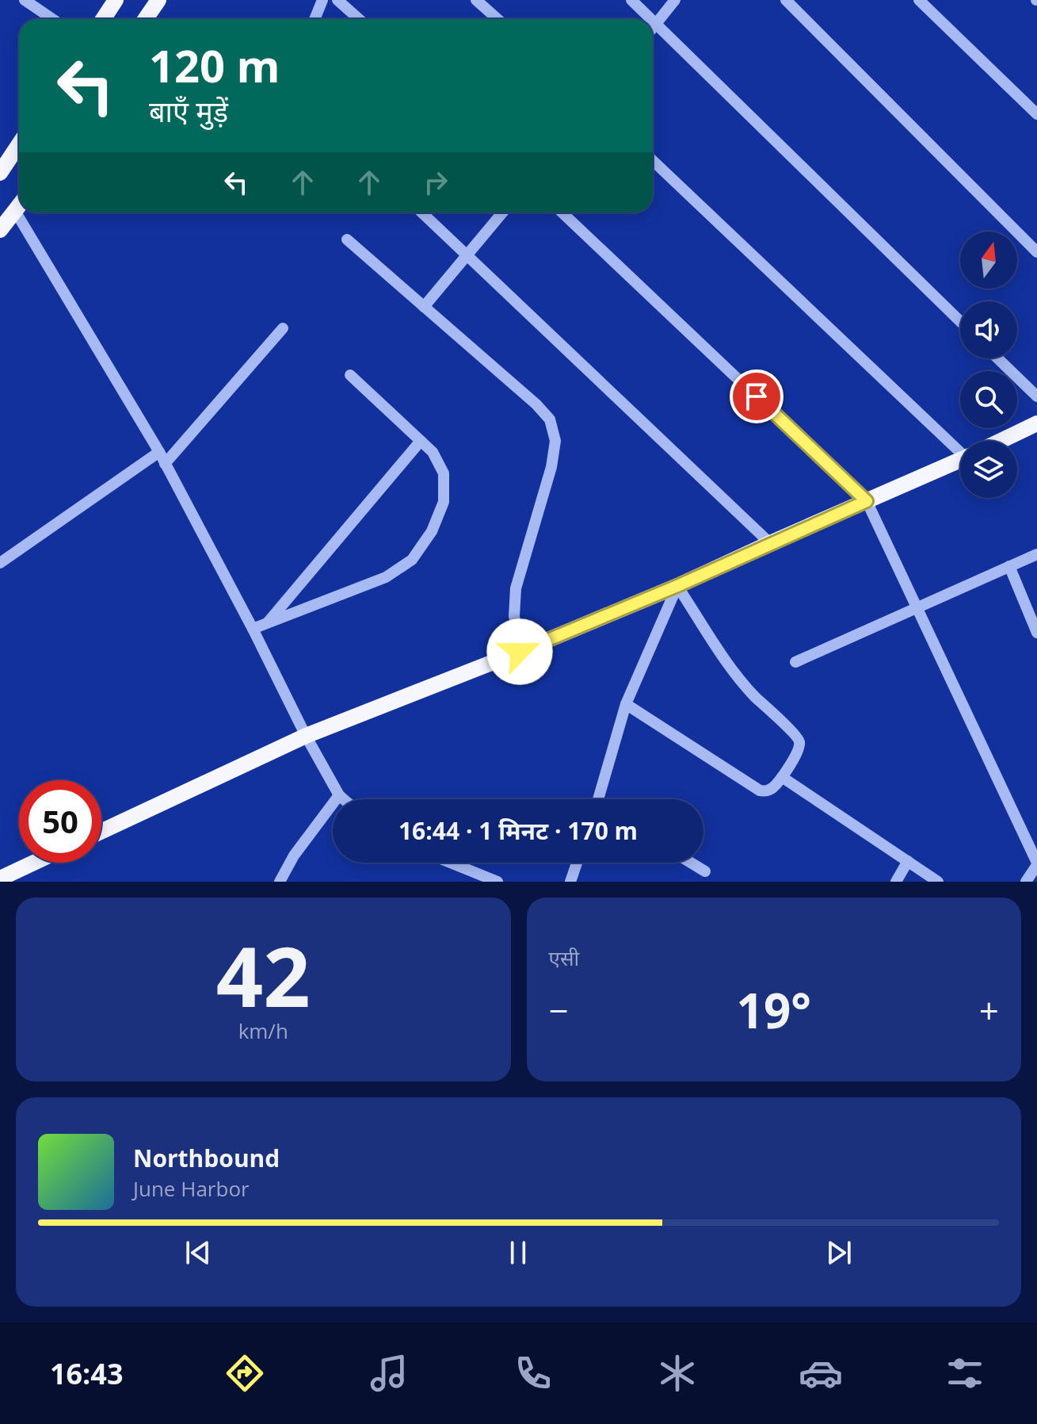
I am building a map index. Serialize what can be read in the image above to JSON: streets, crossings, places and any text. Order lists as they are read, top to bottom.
{
  "north": "top",
  "page": {
    "turn": ["120 m", "बाएँ मुड़ें"],
    "limit": "50",
    "trip": "16:44 · 1 मिनट · 170 m",
    "tile": [
      ["42", "km/h"],
      "एसी"
    ],
    "heat": ["−", "19°", "+"],
    "song": ["Northbound", "June Harbor"],
    "tabs": "16:43"
  }
}
